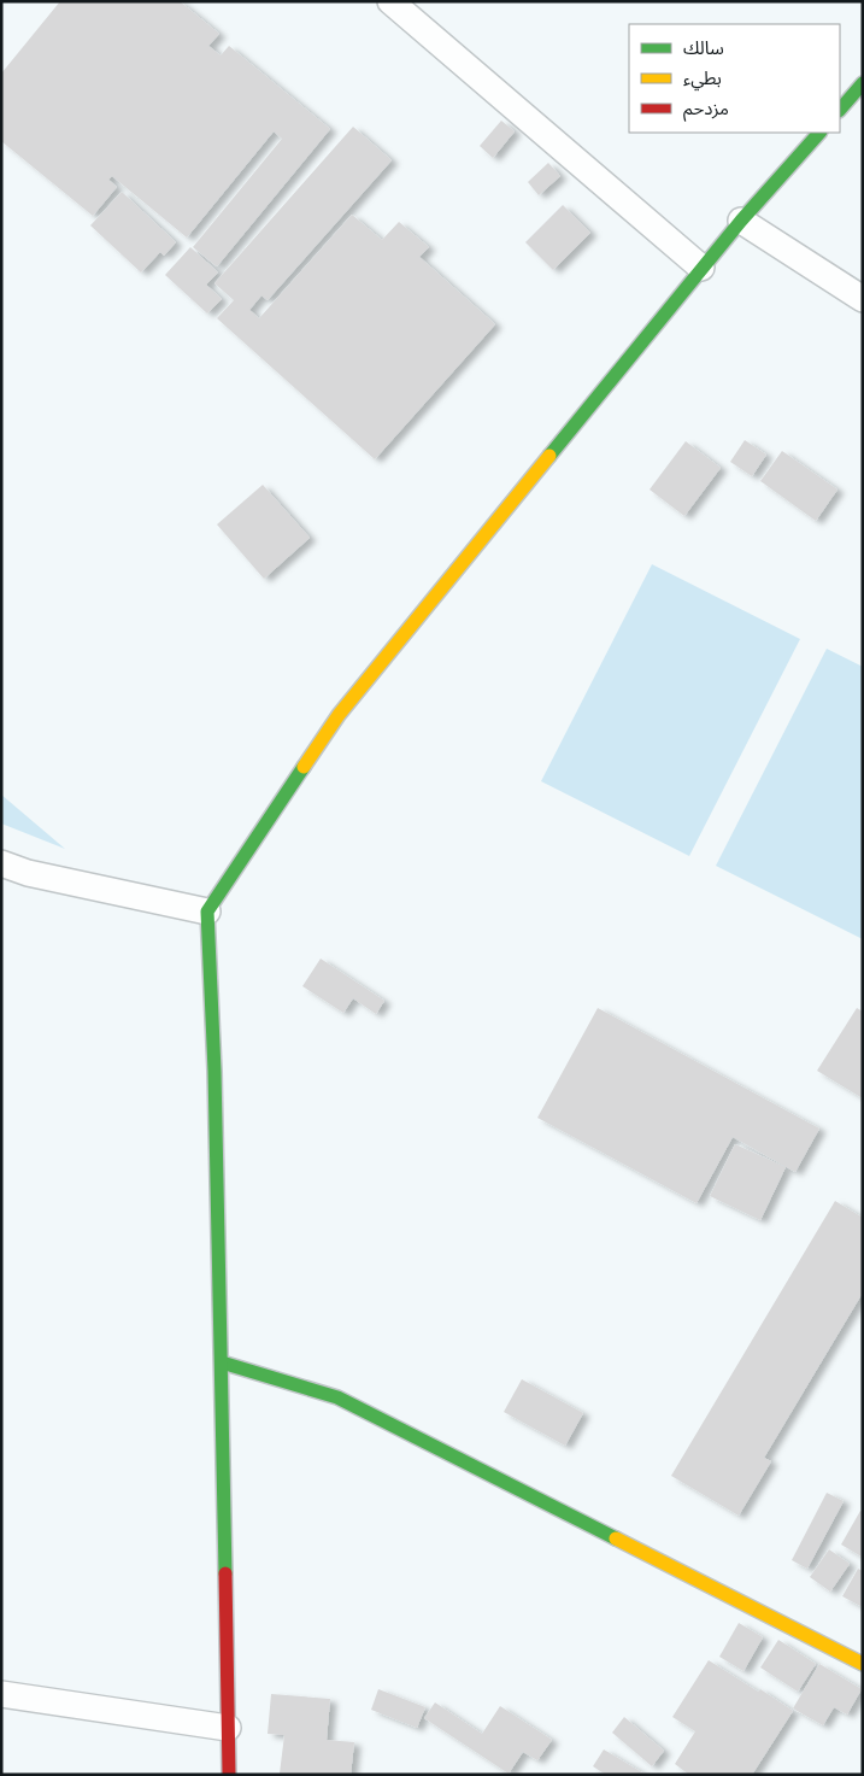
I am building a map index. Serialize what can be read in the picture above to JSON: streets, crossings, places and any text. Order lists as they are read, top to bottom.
{
  "legend": ["سالك", "بطيء", "مزدحم"]
}
